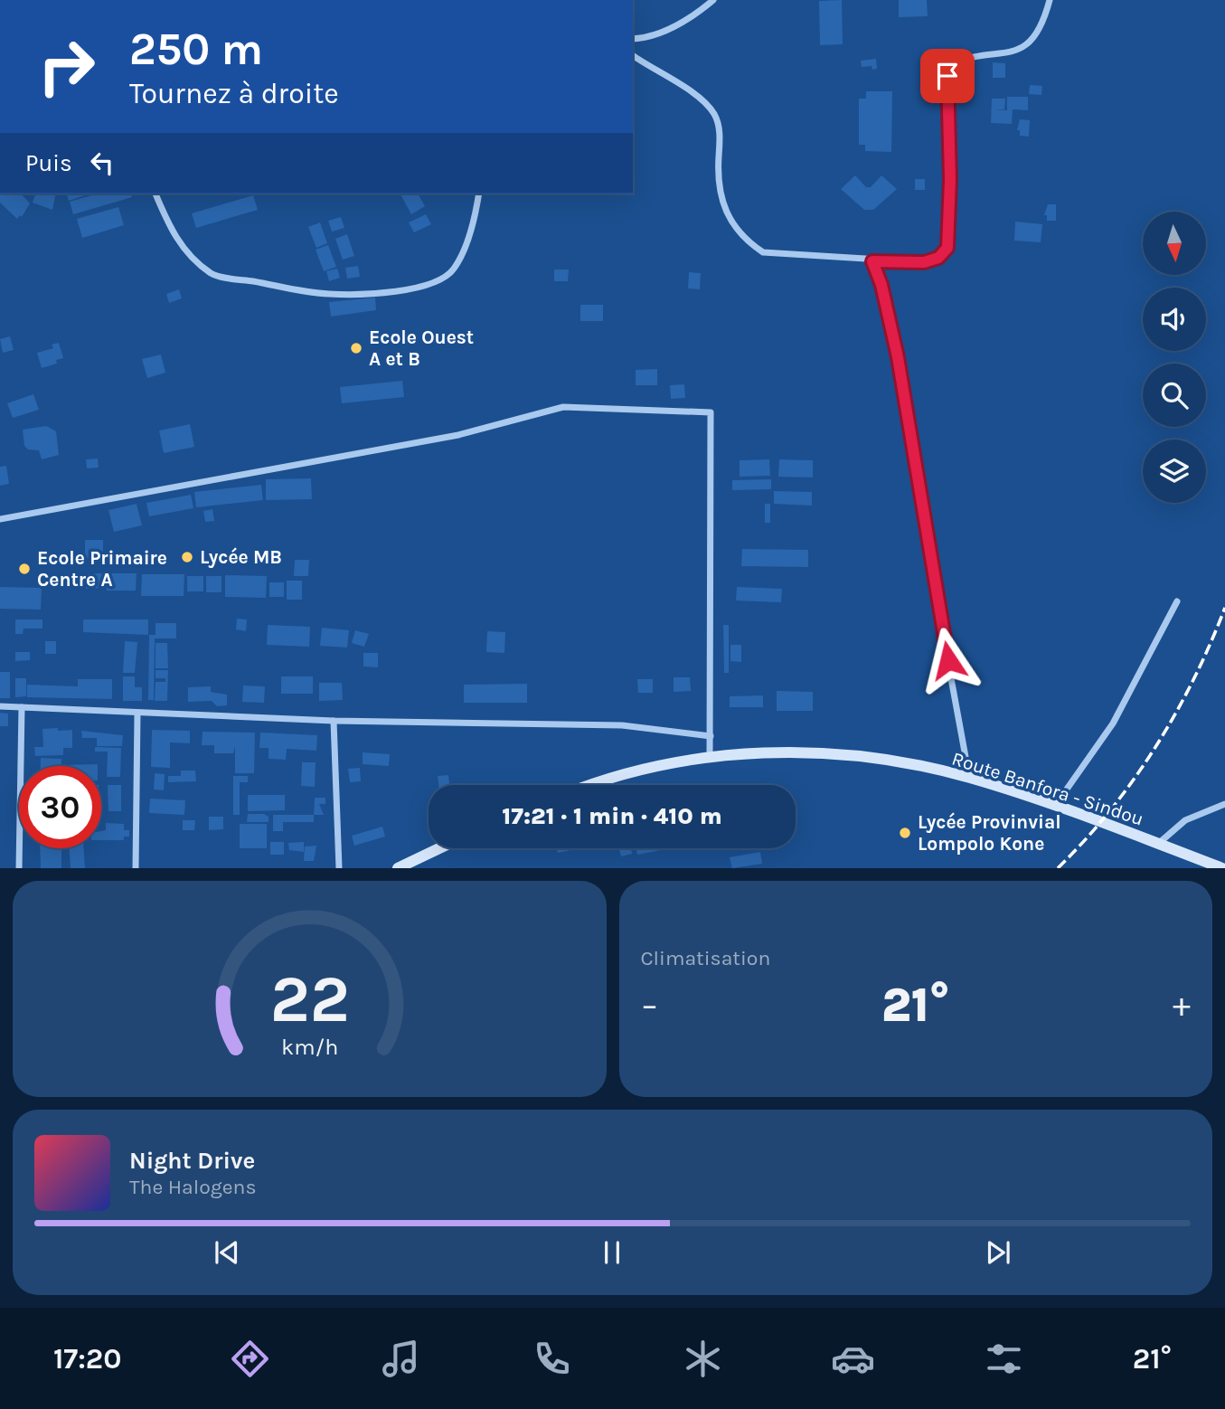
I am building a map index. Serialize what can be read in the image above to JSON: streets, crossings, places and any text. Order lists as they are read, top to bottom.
{
  "streets": {
    "main road": ["Route Banfora - Sindou"]
  },
  "places": [
    "Ecole Ouest A et B",
    "Lycée MB",
    "Ecole Primaire Centre A",
    "Lycée Provinvial Lompolo Kone"
  ],
  "north": "bottom",
  "page": {
    "turn": ["250 m", "Tournez à droite"],
    "then": "Puis",
    "limit": "30",
    "trip": "17:21 · 1 min · 410 m",
    "tile": "Climatisation",
    "heat": ["−", "21°", "+"],
    "song": ["Night Drive", "The Halogens"],
    "tabs": ["17:20", "21°"],
    "gauge": ["22", "km/h"]
  }
}
